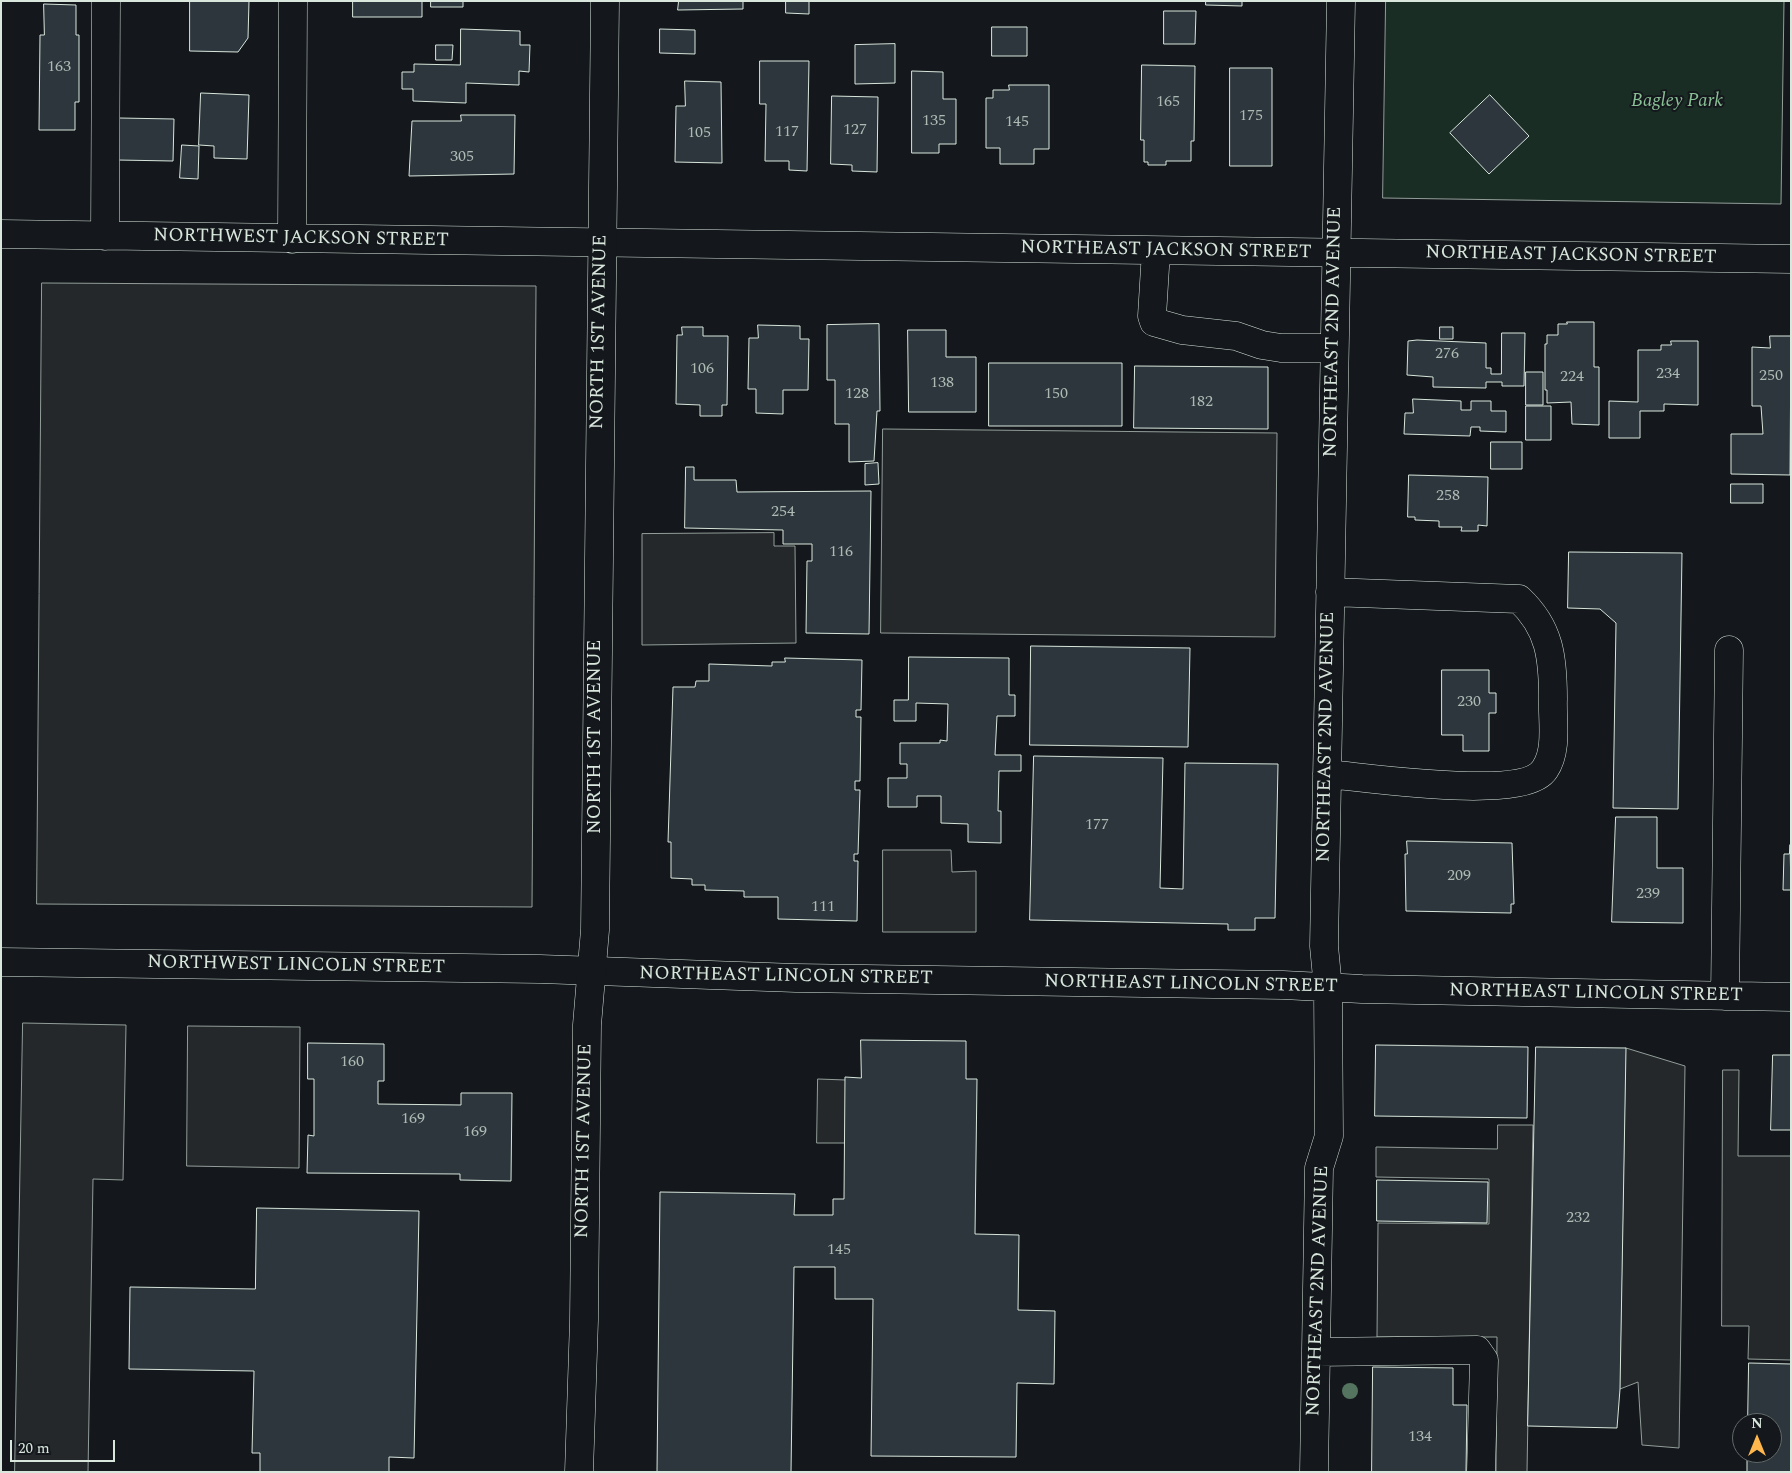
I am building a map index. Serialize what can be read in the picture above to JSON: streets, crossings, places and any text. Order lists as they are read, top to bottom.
{
  "streets": {
    "street": [
      "NORTHWEST JACKSON STREET",
      "NORTHEAST JACKSON STREET",
      "NORTH 1ST AVENUE",
      "NORTHEAST 2ND AVENUE",
      "NORTHWEST LINCOLN STREET",
      "NORTHEAST LINCOLN STREET"
    ]
  },
  "crossings": [
    ["NORTHWEST JACKSON STREET", "NORTHEAST JACKSON STREET"],
    ["NORTHWEST JACKSON STREET", "NORTH 1ST AVENUE"],
    ["NORTHEAST JACKSON STREET", "NORTH 1ST AVENUE"],
    ["NORTHEAST JACKSON STREET", "NORTHEAST 2ND AVENUE"],
    ["NORTH 1ST AVENUE", "NORTHWEST LINCOLN STREET"],
    ["NORTH 1ST AVENUE", "NORTHEAST LINCOLN STREET"],
    ["NORTHEAST 2ND AVENUE", "NORTHEAST LINCOLN STREET"],
    ["NORTHWEST LINCOLN STREET", "NORTHEAST LINCOLN STREET"]
  ],
  "parks": ["Bagley Park"],
  "house_numbers": [
    "163",
    "165",
    "175",
    "135",
    "145",
    "127",
    "117",
    "105",
    "305",
    "276",
    "106",
    "234",
    "250",
    "224",
    "138",
    "128",
    "150",
    "182",
    "258",
    "254",
    "116",
    "230",
    "177",
    "209",
    "239",
    "111",
    "160",
    "169",
    "169",
    "232",
    "145",
    "134"
  ],
  "scale_bar": "20 m",
  "north": "top"
}
